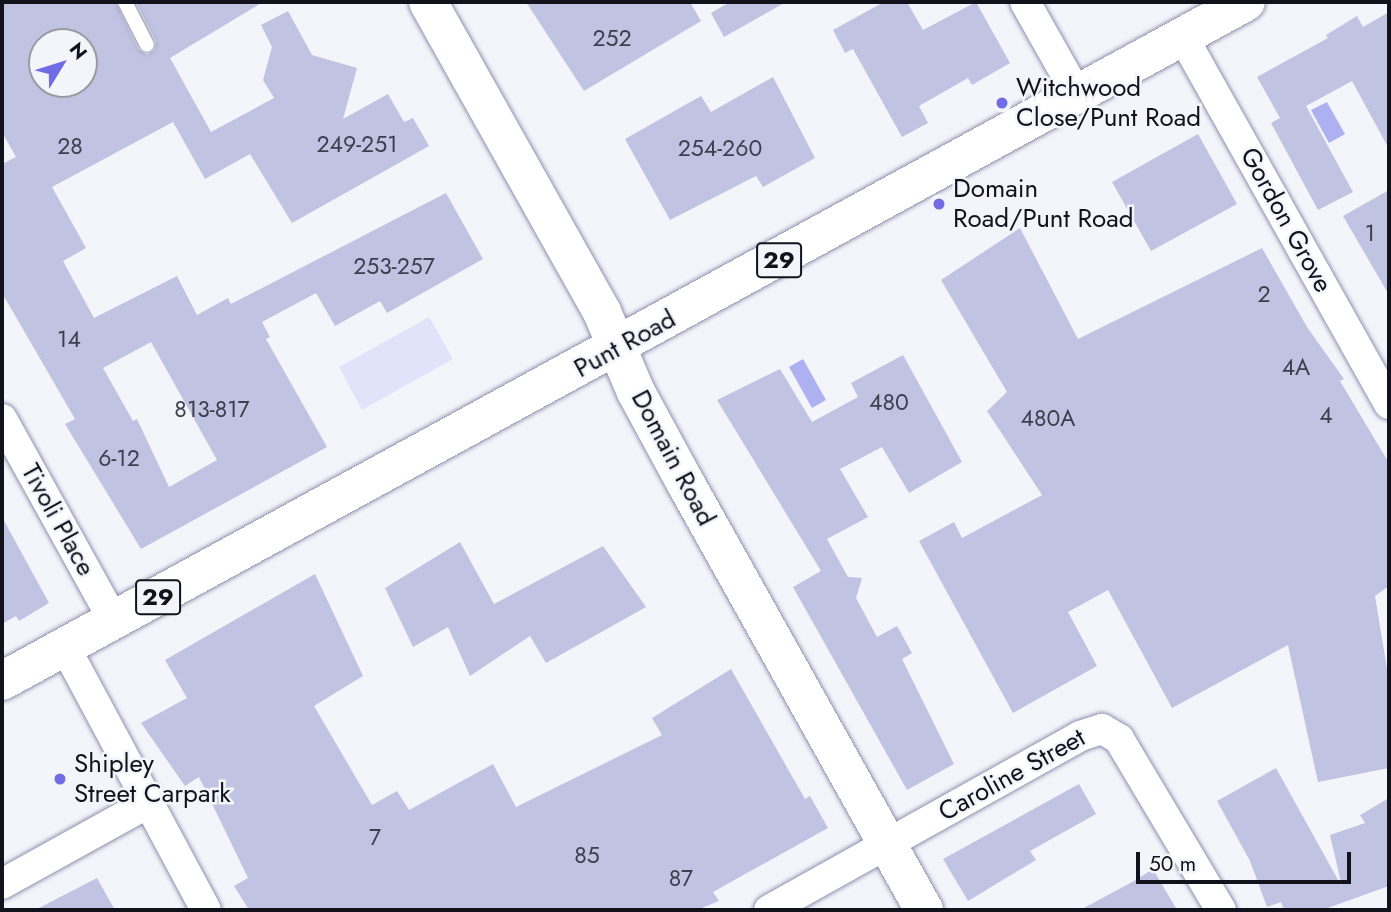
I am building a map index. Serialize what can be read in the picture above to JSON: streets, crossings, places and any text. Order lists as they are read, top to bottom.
{
  "streets": {
    "main road": ["29", "Punt Road", "Domain Road"],
    "street": ["Gordon Grove", "Tivoli Place", "Caroline Street"]
  },
  "crossings": [
    ["Gordon Grove", "Punt Road"],
    ["Punt Road", "Domain Road"],
    ["Punt Road", "Tivoli Place"],
    ["Domain Road", "Caroline Street"]
  ],
  "places": ["Witchwood Close/Punt Road", "Domain Road/Punt Road", "Shipley Street Carpark"],
  "house_numbers": [
    "252",
    "249-251",
    "28",
    "254-260",
    "1",
    "253-257",
    "2",
    "14",
    "4A",
    "480",
    "813-817",
    "4",
    "480A",
    "6-12",
    "7",
    "85",
    "87"
  ],
  "scale_bar": "50 m",
  "north": "top right"
}
